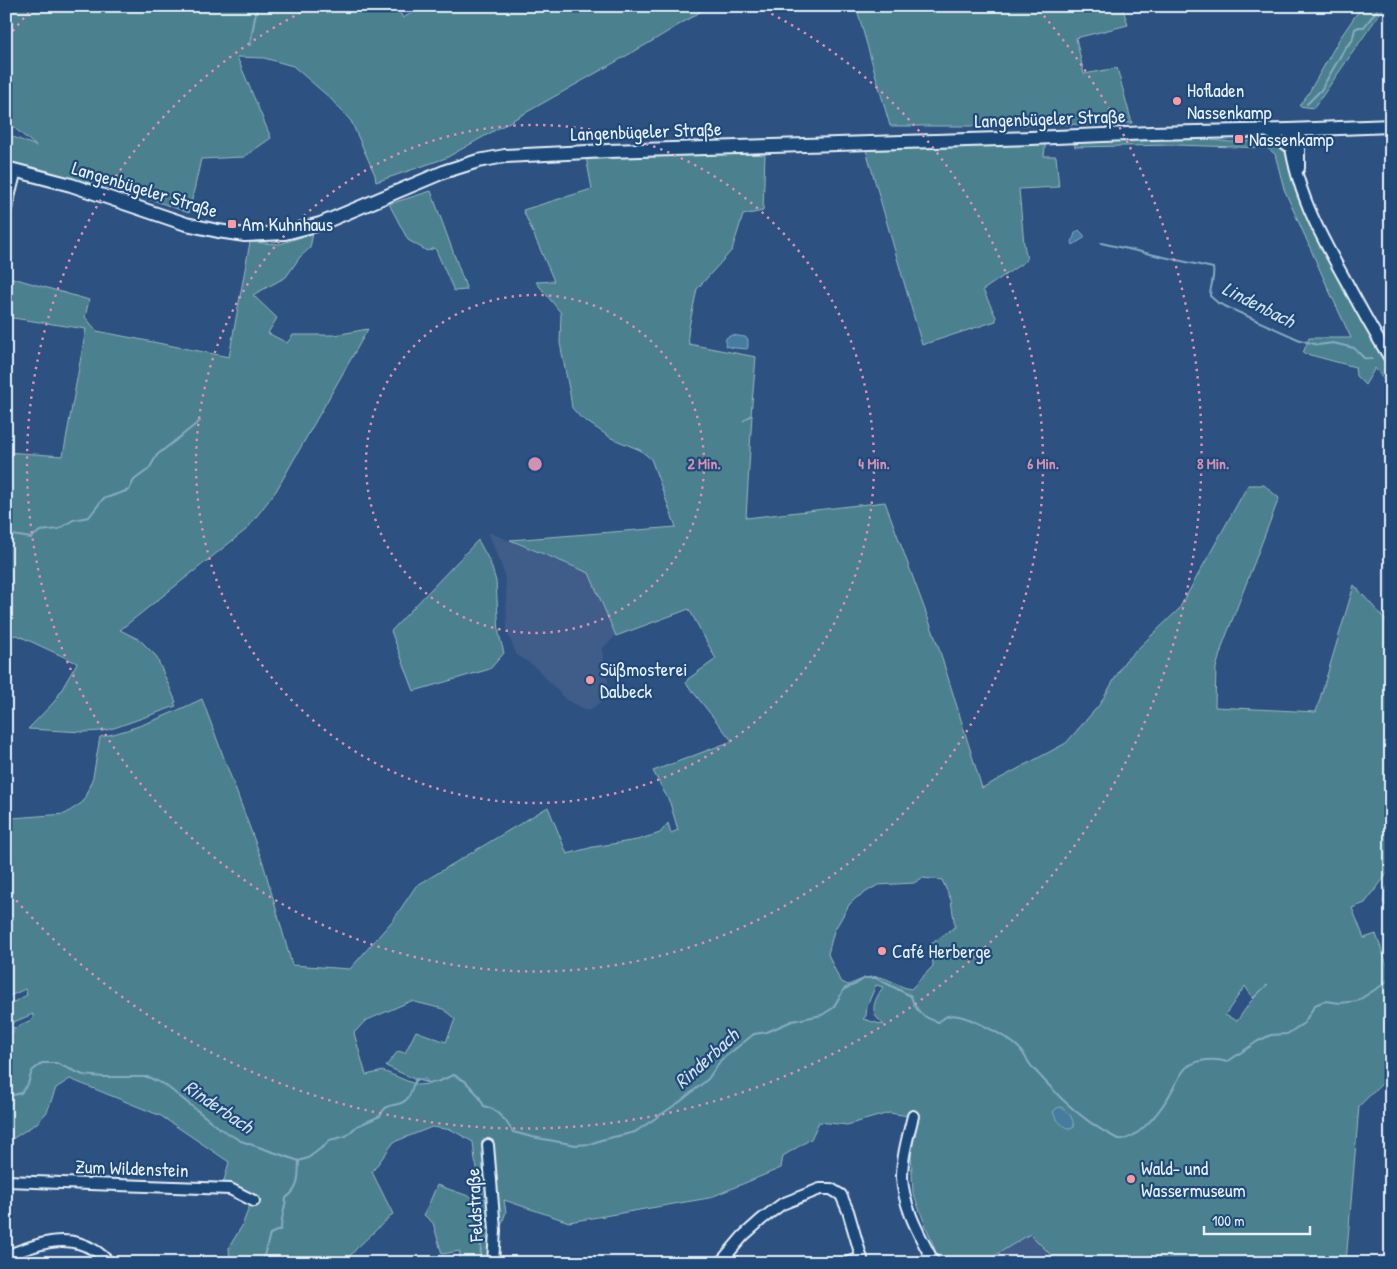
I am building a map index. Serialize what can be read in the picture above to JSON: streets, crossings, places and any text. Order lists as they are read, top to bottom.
{
  "streets": {
    "main road": ["Langenbügeler Straße"],
    "street": ["Zum Wildenstein", "Feldstraße"]
  },
  "water": ["Lindenbach", "Rinderbach"],
  "places": {
    "other": [
      "Hofladen Nassenkamp",
      "Süßmosterei Dalbeck",
      "Café Herberge",
      "Wald- und Wassermuseum"
    ],
    "transit": ["Nassenkamp", "Am Kuhnhaus"]
  },
  "scale_bar": "100 m",
  "rings": [
    "2 Min.",
    "4 Min.",
    "6 Min.",
    "8 Min."
  ]
}
